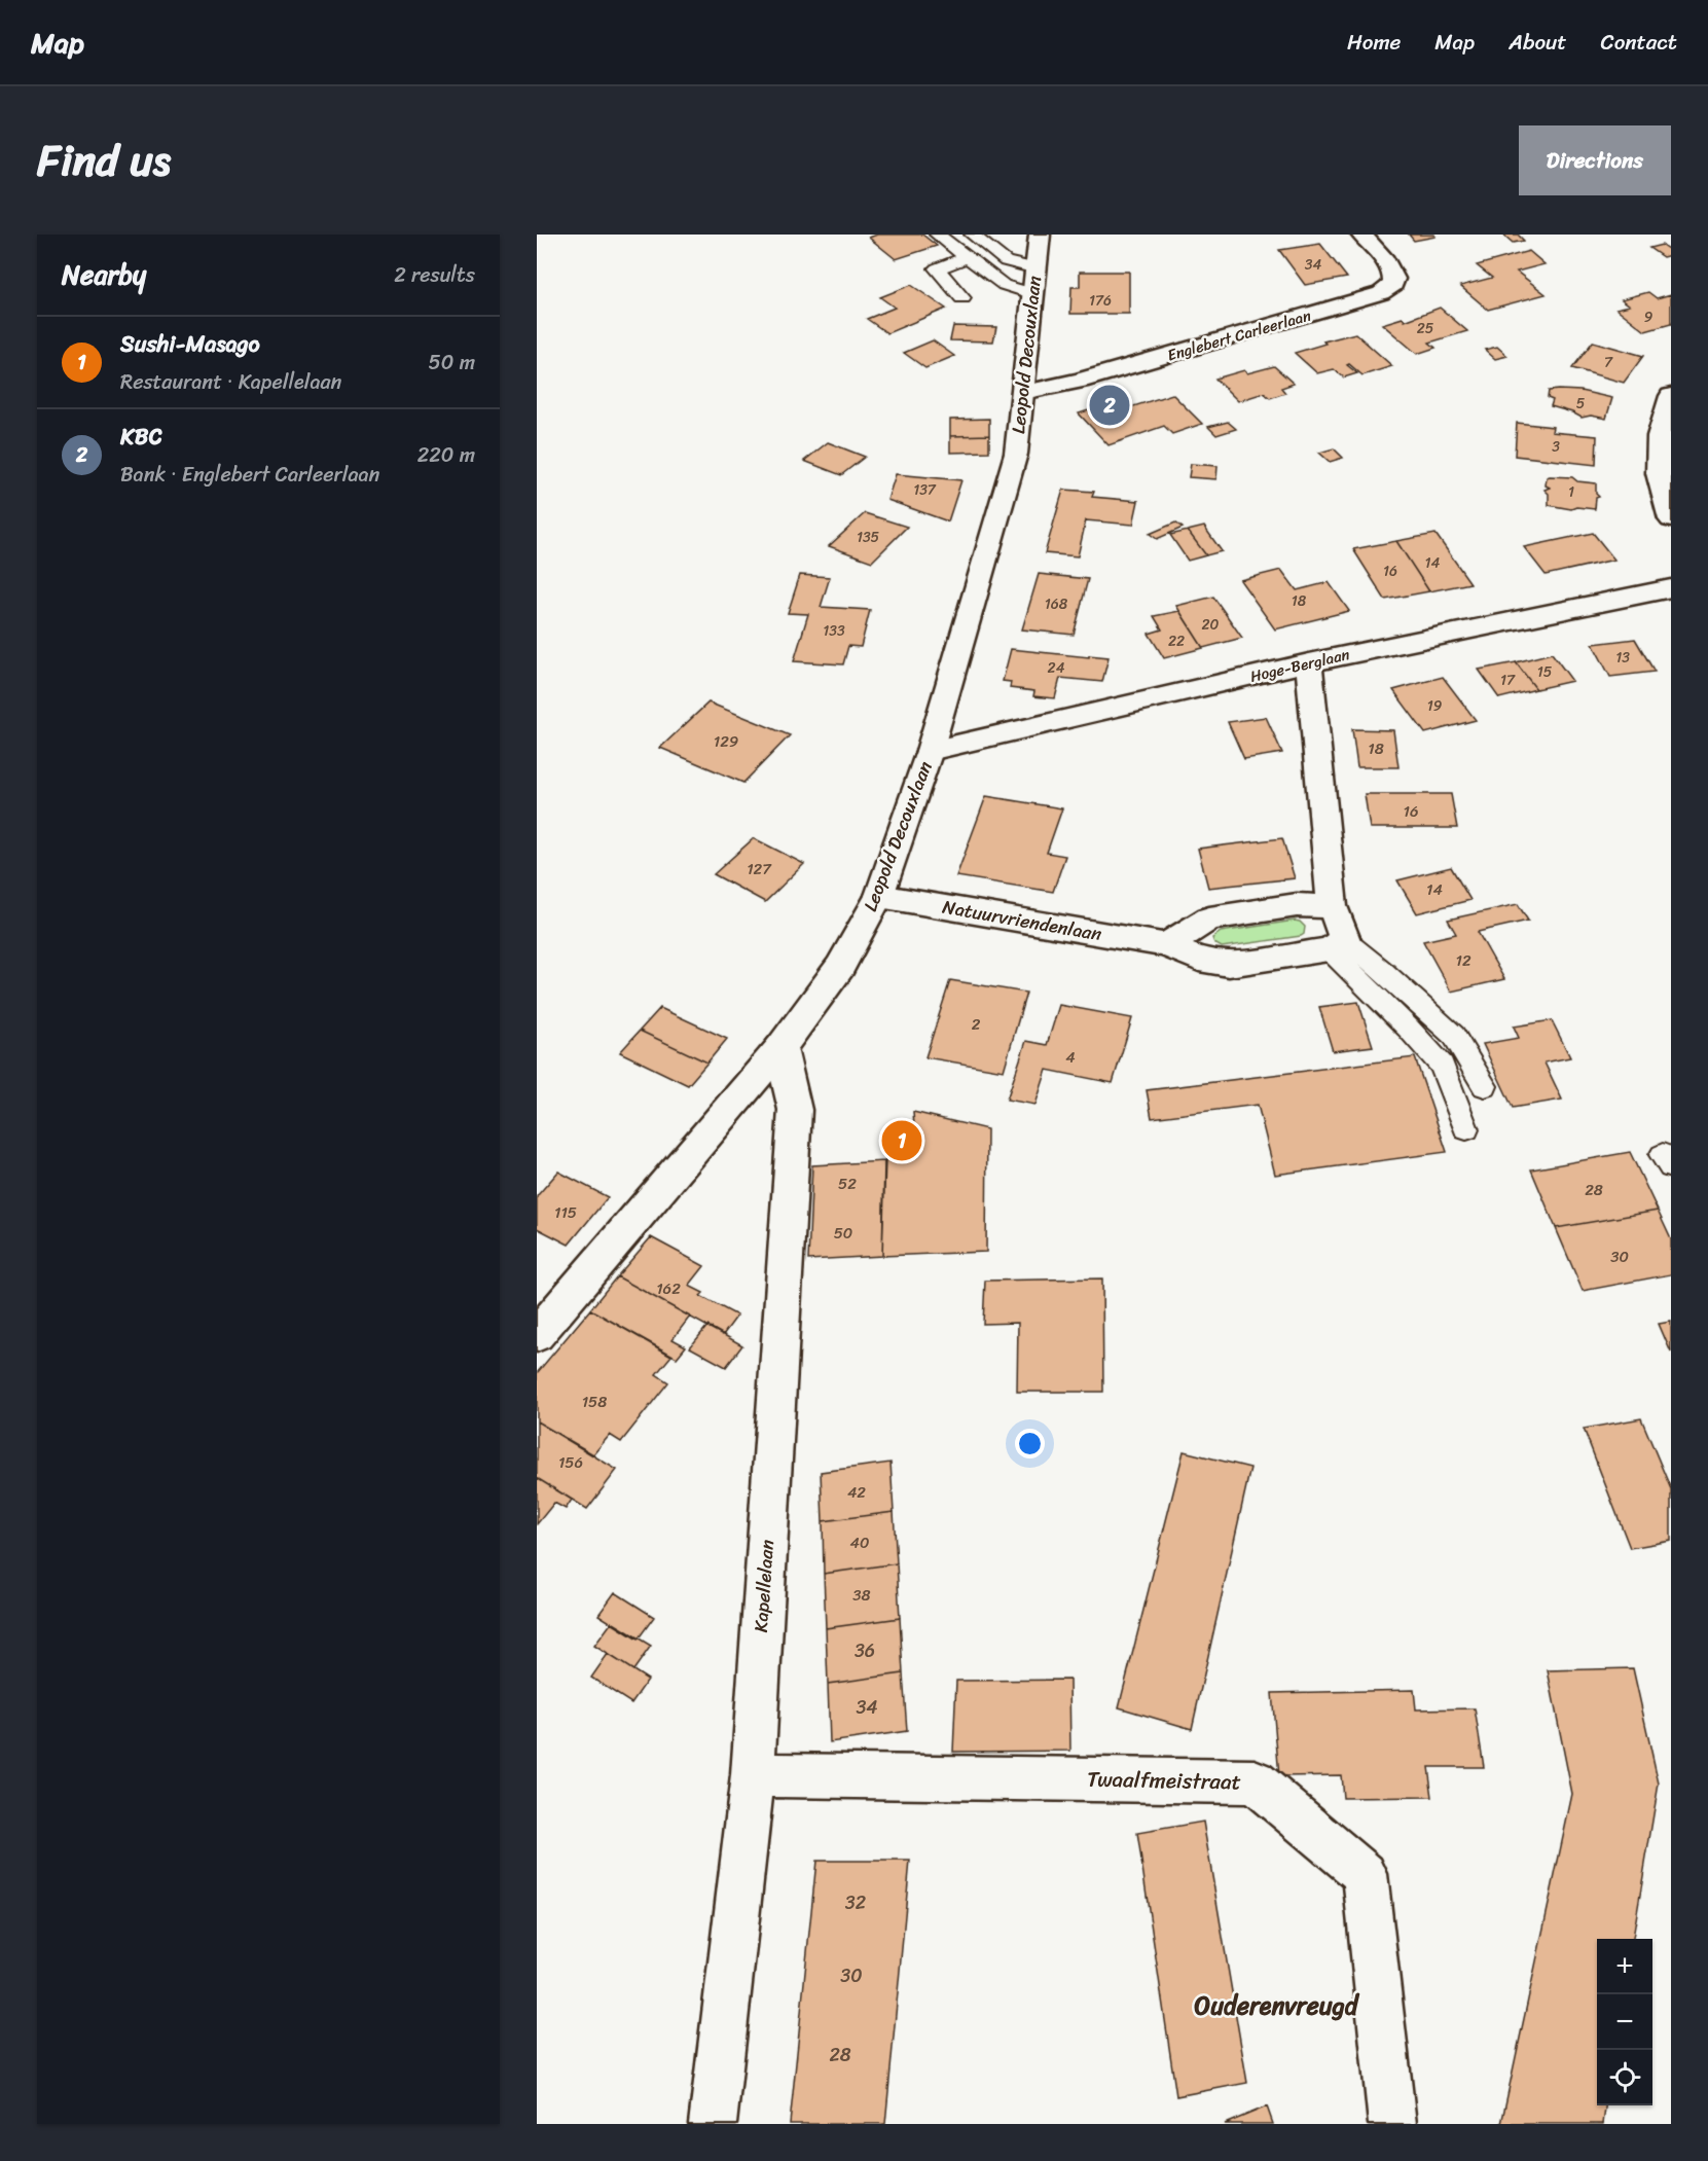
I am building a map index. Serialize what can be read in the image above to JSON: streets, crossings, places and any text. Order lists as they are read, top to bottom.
{
  "streets": {
    "street": [
      "Englebert Carleerlaan",
      "Leopold Decouxlaan",
      "Hoge-Berglaan",
      "Natuurvriendenlaan",
      "Kapellelaan",
      "Twaalfmeistraat"
    ]
  },
  "crossings": [
    ["Englebert Carleerlaan", "Leopold Decouxlaan"],
    ["Leopold Decouxlaan", "Hoge-Berglaan"],
    ["Leopold Decouxlaan", "Natuurvriendenlaan"],
    ["Leopold Decouxlaan", "Kapellelaan"],
    ["Kapellelaan", "Twaalfmeistraat"]
  ],
  "districts": ["Ouderenvreugd"],
  "house_numbers": [
    "34",
    "176",
    "9",
    "25",
    "7",
    "5",
    "3",
    "137",
    "1",
    "135",
    "14",
    "16",
    "18",
    "168",
    "20",
    "133",
    "22",
    "13",
    "24",
    "15",
    "17",
    "19",
    "129",
    "18",
    "16",
    "127",
    "14",
    "12",
    "2",
    "4",
    "52",
    "28",
    "115",
    "50",
    "30",
    "162",
    "158",
    "156",
    "42",
    "40",
    "38",
    "36",
    "34",
    "32",
    "30",
    "28"
  ],
  "page": {
    "header": "Map",
    "nav": [
      "Home",
      "Map",
      "About",
      "Contact"
    ],
    "title": "Find us",
    "buttons": "Directions",
    "heading": ["Nearby", "2 results"],
    "list": [
      {
        "mark": "1",
        "name": "Sushi-Masago",
        "note": "Restaurant · Kapellelaan",
        "value": "50 m"
      },
      {
        "mark": "2",
        "name": "KBC",
        "note": "Bank · Englebert Carleerlaan",
        "value": "220 m"
      }
    ],
    "pins": ["2", "1"],
    "map_buttons": ["+", "−"]
  }
}
